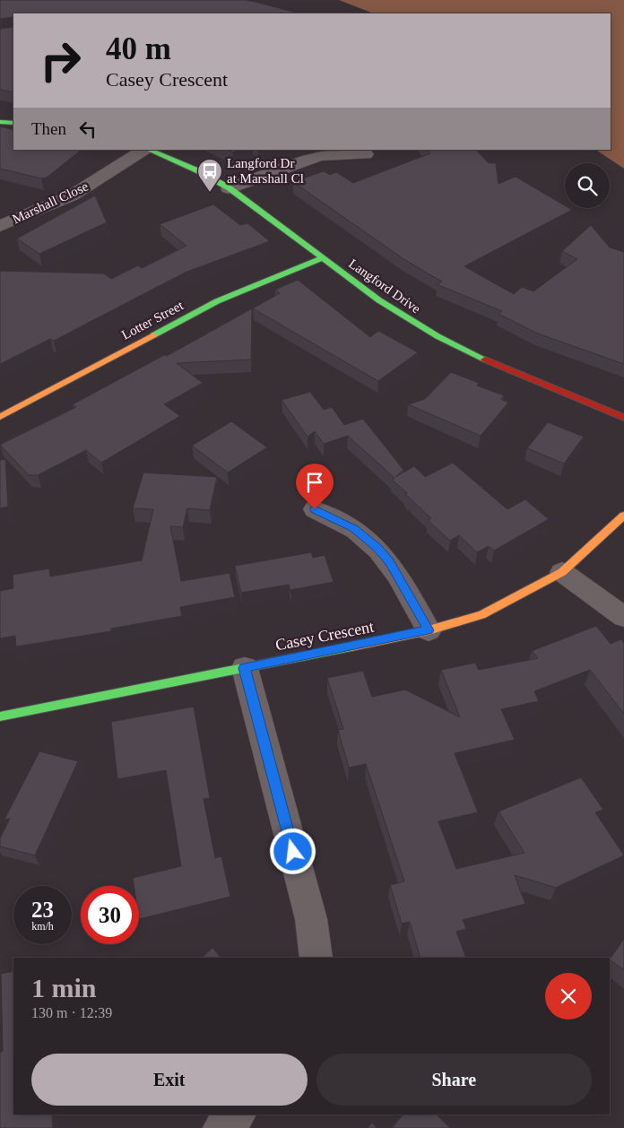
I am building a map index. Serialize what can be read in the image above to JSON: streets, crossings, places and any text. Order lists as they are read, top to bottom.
{
  "streets": {
    "street": [
      "Marshall Close",
      "Langford Drive",
      "Lotter Street",
      "Casey Crescent"
    ]
  },
  "crossings": [
    ["Langford Drive", "Lotter Street"]
  ],
  "places": {
    "bus stop": ["Langford Dr at Marshall Cl"]
  },
  "page": {
    "turn": ["40 m", "Casey Crescent"],
    "then": "Then",
    "speed": "23 km/h",
    "limit": "30",
    "heading": ["1 min", "130 m · 12:39"],
    "buttons": ["Exit", "Share"]
  }
}
